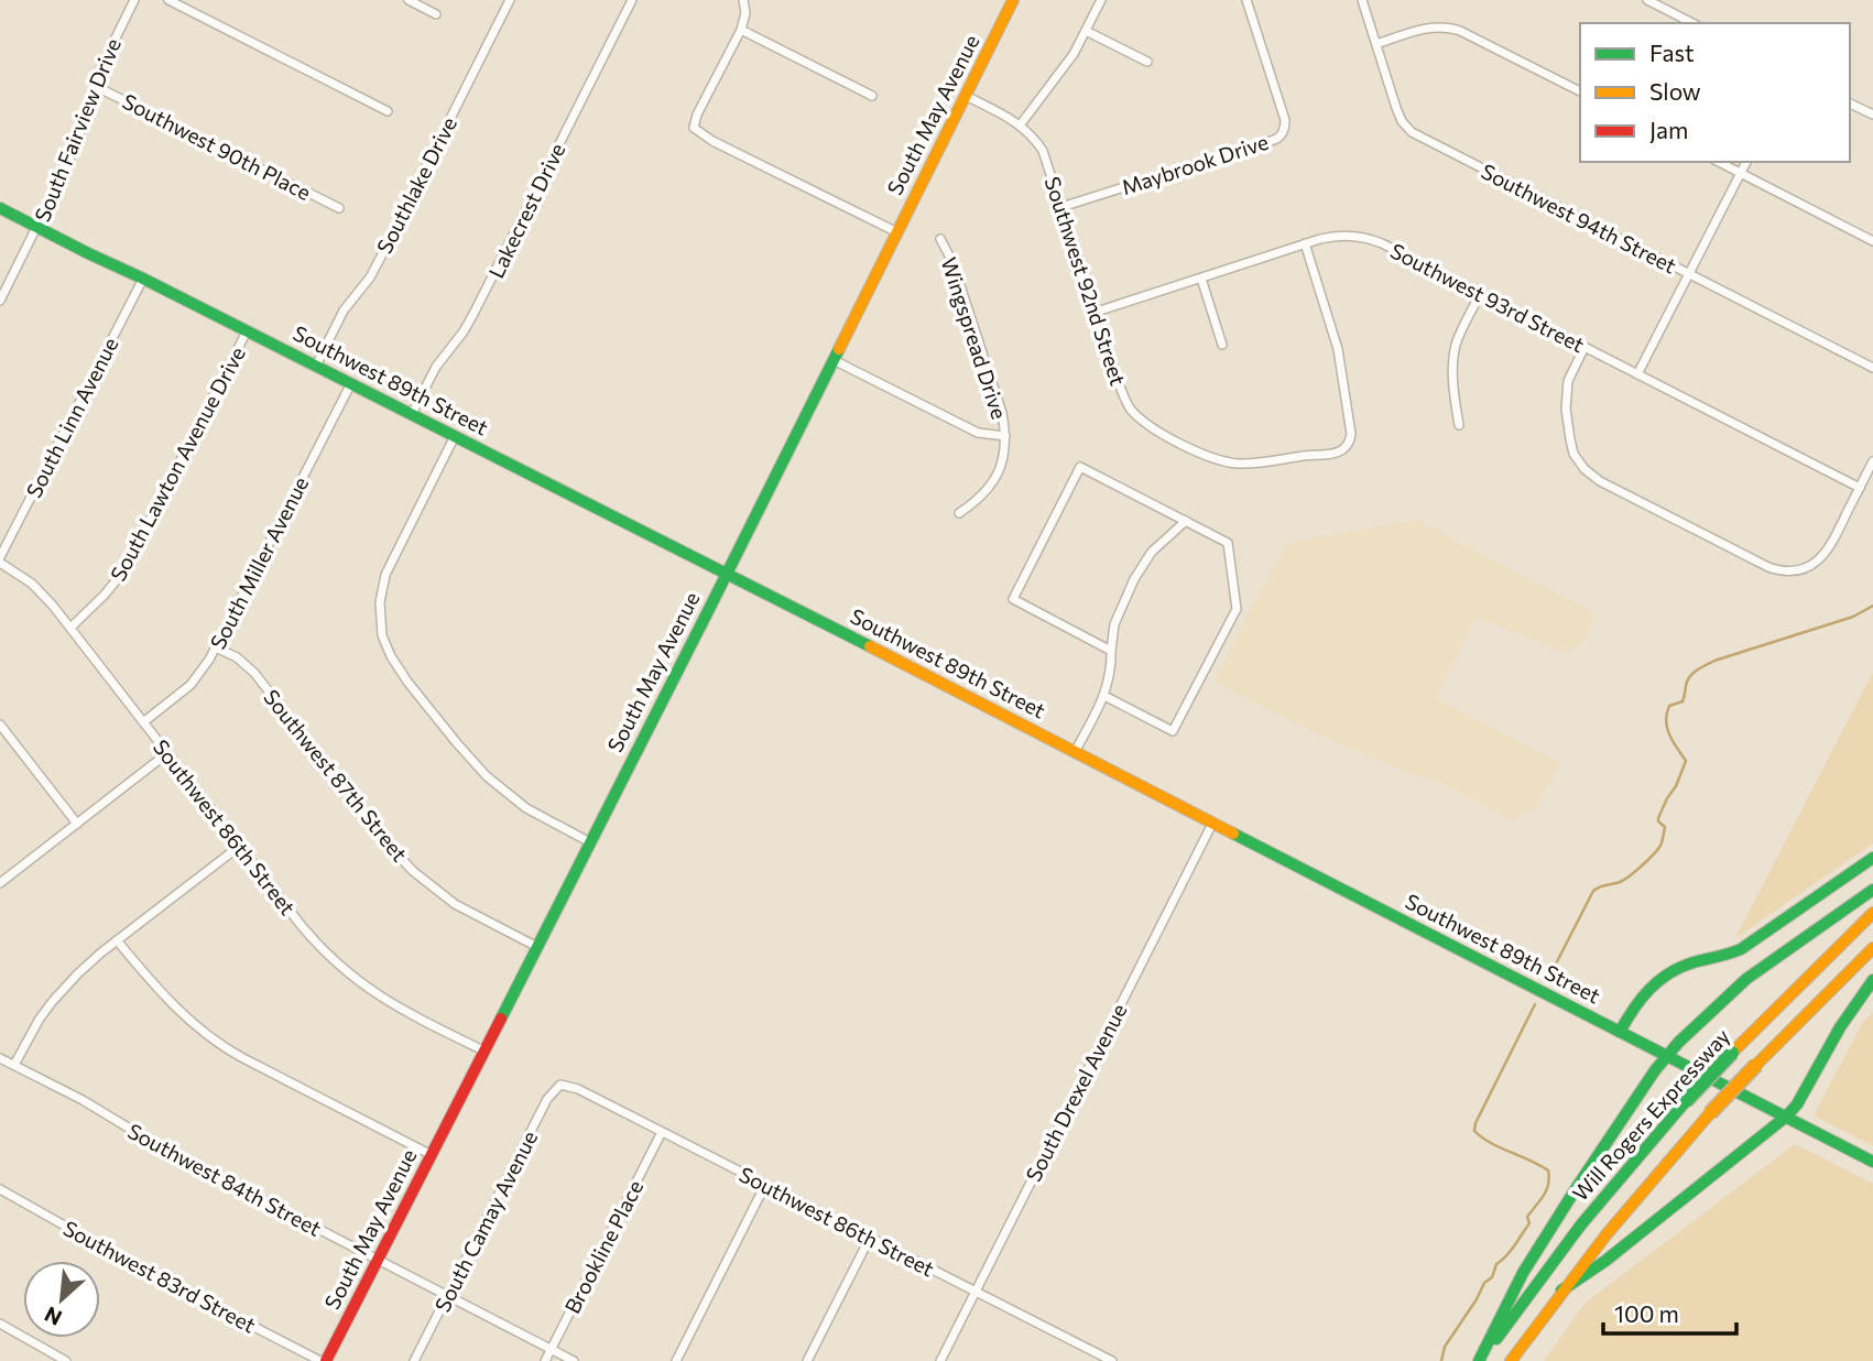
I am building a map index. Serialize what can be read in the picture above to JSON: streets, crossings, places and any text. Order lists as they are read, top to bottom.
{
  "streets": {
    "main road": ["South May Avenue", "Southwest 89th Street", "Will Rogers Expressway"],
    "street": [
      "South Fairview Drive",
      "Southwest 90th Place",
      "Maybrook Drive",
      "Southlake Drive",
      "Lakecrest Drive",
      "Southwest 94th Street",
      "Southwest 92nd Street",
      "Southwest 93rd Street",
      "Wingspread Drive",
      "South Linn Avenue",
      "South Lawton Avenue Drive",
      "South Miller Avenue",
      "Southwest 87th Street",
      "Southwest 86th Street",
      "South Drexel Avenue",
      "Southwest 84th Street",
      "South Camay Avenue",
      "Brookline Place",
      "Southwest 83rd Street"
    ]
  },
  "crossings": [
    ["South May Avenue", "Southwest 92nd Street"],
    ["South May Avenue", "Southwest 89th Street"],
    ["South May Avenue", "Southwest 87th Street"],
    ["South May Avenue", "Southwest 86th Street"],
    ["South May Avenue", "Southwest 84th Street"],
    ["South May Avenue", "Southwest 83rd Street"],
    ["South Fairview Drive", "Southwest 90th Place"],
    ["South Fairview Drive", "Southwest 89th Street"],
    ["Maybrook Drive", "Southwest 92nd Street"],
    ["Southlake Drive", "Southwest 89th Street"],
    ["Lakecrest Drive", "Southwest 89th Street"],
    ["Southwest 92nd Street", "Southwest 93rd Street"],
    ["Southwest 89th Street", "South Linn Avenue"],
    ["Southwest 89th Street", "South Lawton Avenue Drive"],
    ["Southwest 89th Street", "South Miller Avenue"],
    ["Southwest 89th Street", "South Drexel Avenue"],
    ["South Linn Avenue", "Southwest 86th Street"],
    ["South Lawton Avenue Drive", "Southwest 86th Street"],
    ["South Miller Avenue", "Southwest 87th Street"],
    ["South Miller Avenue", "Southwest 86th Street"],
    ["Southwest 86th Street", "South Drexel Avenue"],
    ["Southwest 86th Street", "South Camay Avenue"],
    ["Southwest 86th Street", "Brookline Place"],
    ["Southwest 84th Street", "South Camay Avenue"],
    ["Southwest 84th Street", "Brookline Place"]
  ],
  "legend": ["Fast", "Slow", "Jam"],
  "scale_bar": "100 m",
  "north": "bottom left"
}
